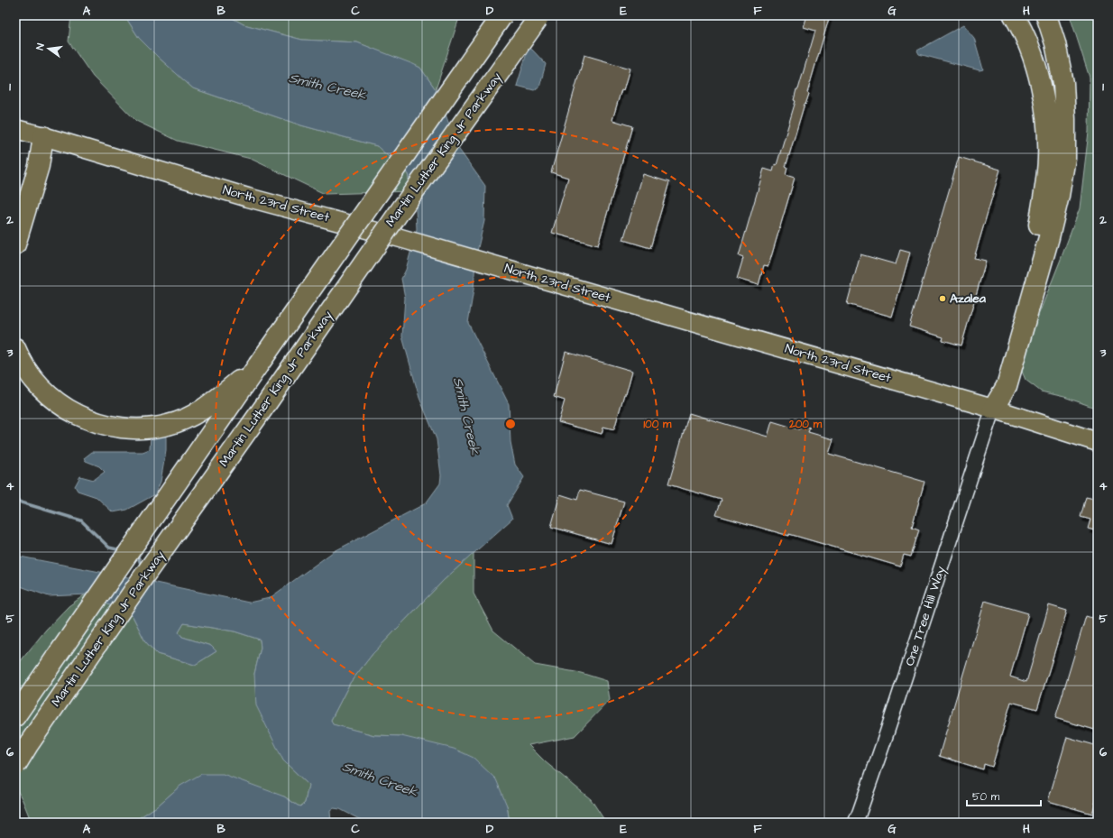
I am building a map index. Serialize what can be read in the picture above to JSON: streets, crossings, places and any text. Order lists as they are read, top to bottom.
{
  "streets": {
    "highway": ["Martin Luther King Jr Parkway"],
    "main road": ["North 23rd Street"],
    "street": ["One Tree Hill Way"]
  },
  "crossings": [
    ["North 23rd Street", "One Tree Hill Way"]
  ],
  "water": ["Smith Creek"],
  "places": ["Azalea"],
  "scale_bar": "50 m",
  "north": "left",
  "grid": {
    "columns": [
      "A",
      "B",
      "C",
      "D",
      "E",
      "F",
      "G",
      "H"
    ],
    "rows": [
      "1",
      "2",
      "3",
      "4",
      "5",
      "6"
    ]
  },
  "rings": ["100 m", "200 m"]
}
